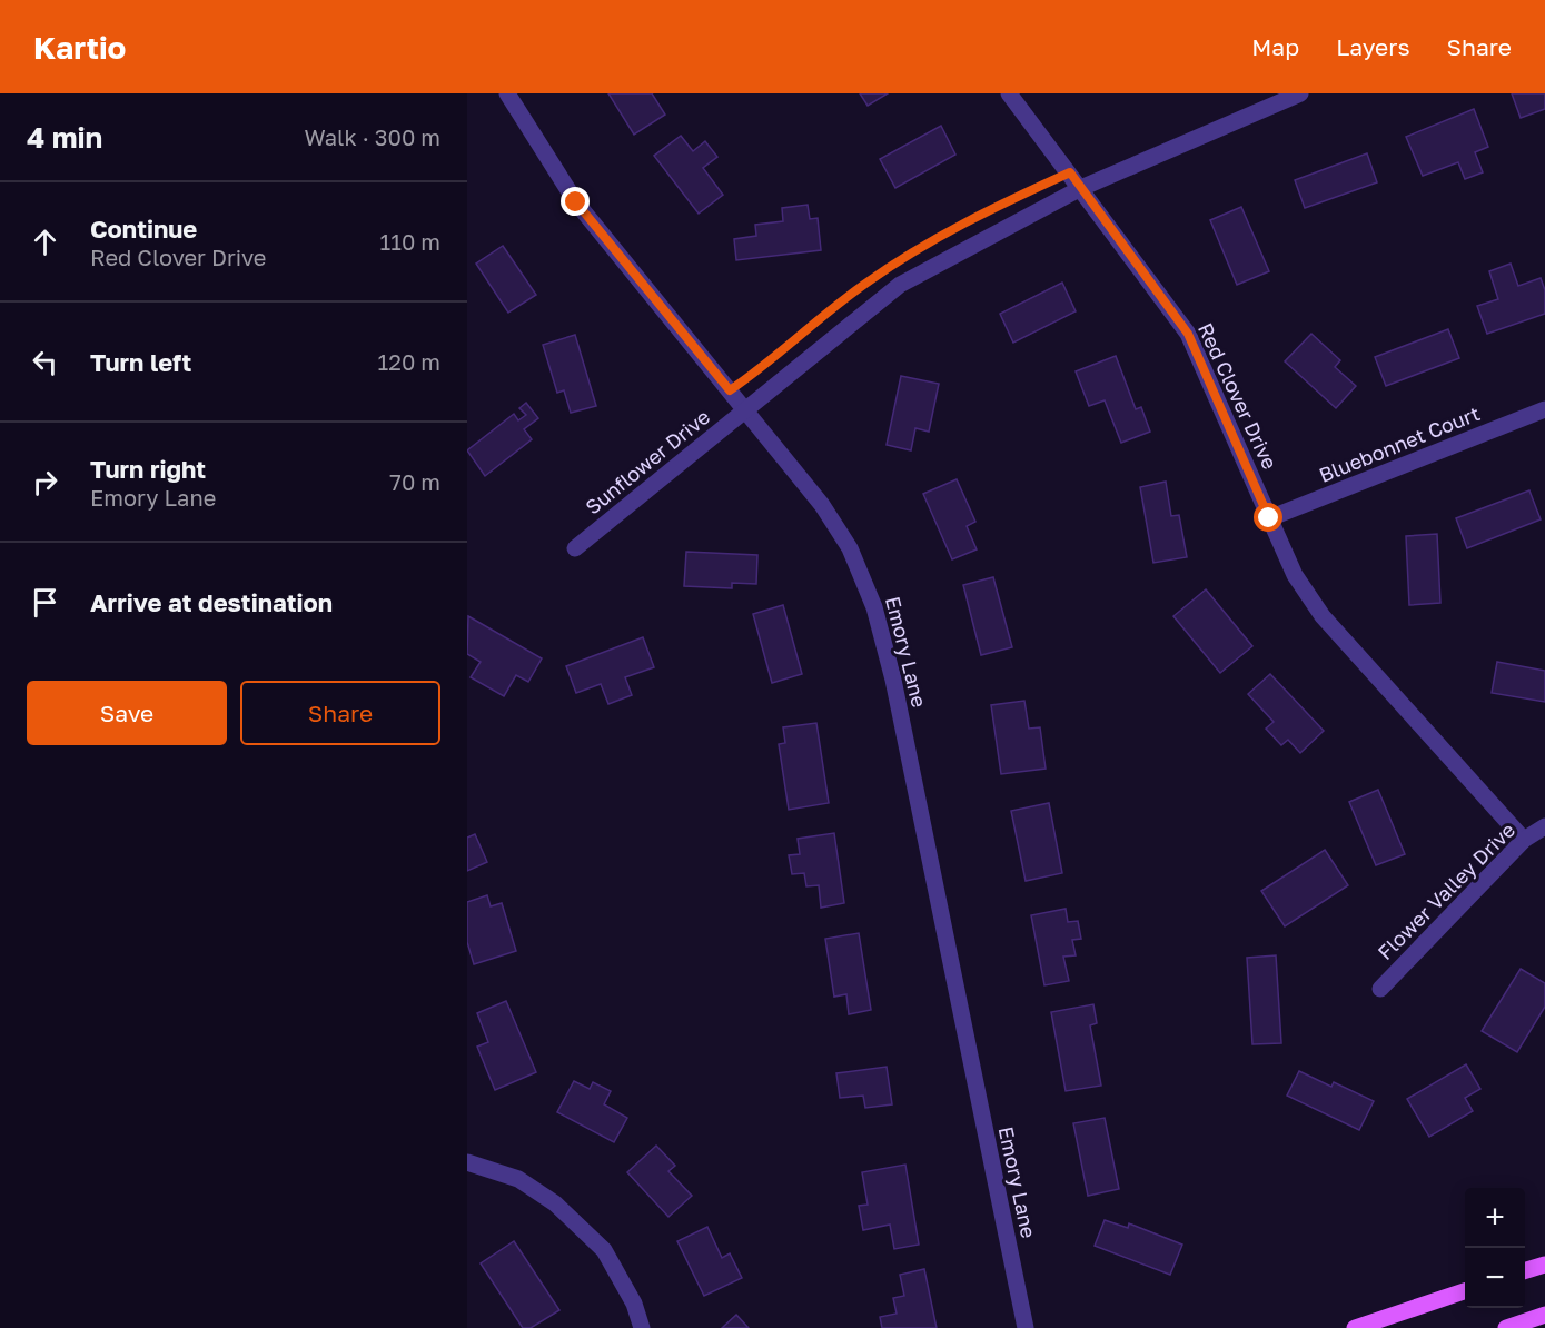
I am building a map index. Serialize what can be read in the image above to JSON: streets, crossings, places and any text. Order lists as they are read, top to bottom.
{
  "streets": {
    "street": [
      "Red Clover Drive",
      "Bluebonnet Court",
      "Sunflower Drive",
      "Emory Lane",
      "Flower Valley Drive"
    ]
  },
  "crossings": [
    ["Red Clover Drive", "Bluebonnet Court"],
    ["Red Clover Drive", "Sunflower Drive"],
    ["Red Clover Drive", "Flower Valley Drive"],
    ["Sunflower Drive", "Emory Lane"]
  ],
  "page": {
    "header": "Kartio",
    "nav": ["Map", "Layers", "Share"],
    "heading": ["4 min", "Walk · 300 m"],
    "list": [
      ["Continue", "Red Clover Drive", "110 m"],
      ["Turn left", "120 m"],
      ["Turn right", "Emory Lane", "70 m"],
      "Arrive at destination"
    ],
    "buttons": ["Save", "Share"],
    "map_buttons": ["+", "−"]
  }
}
